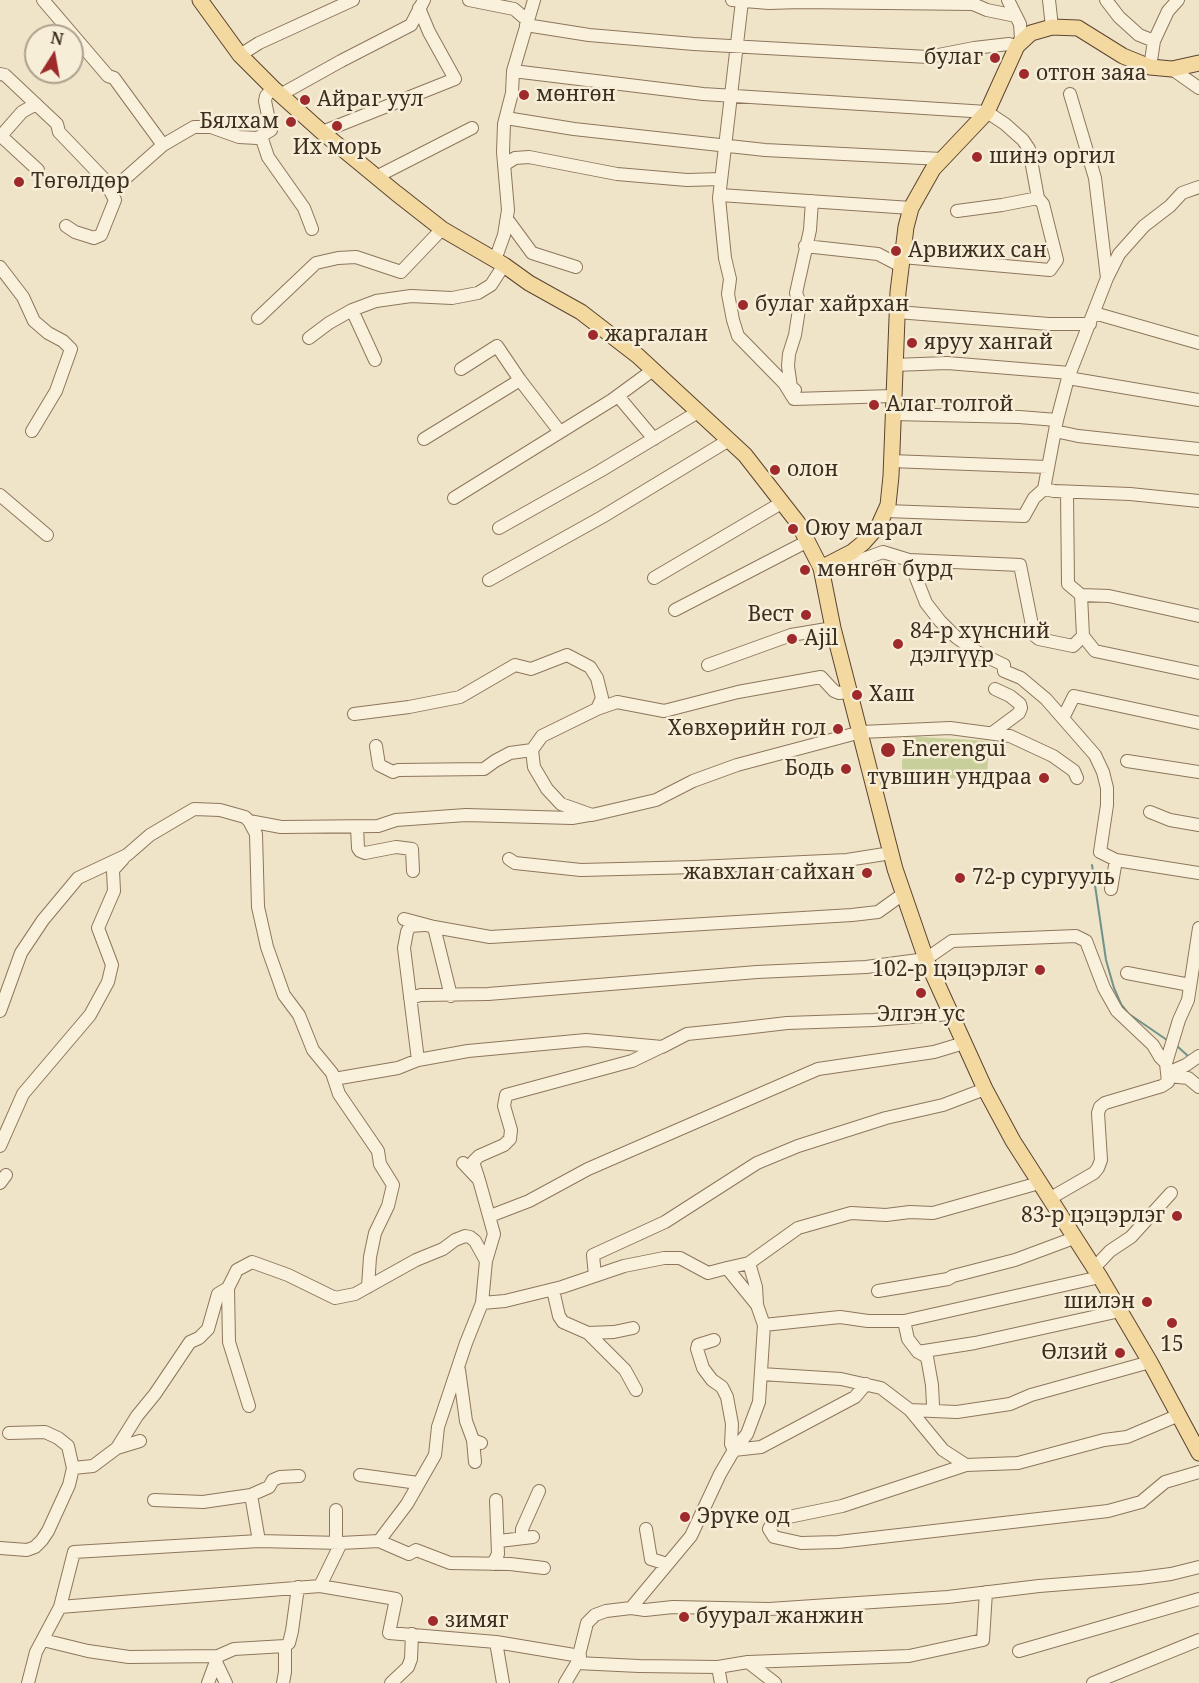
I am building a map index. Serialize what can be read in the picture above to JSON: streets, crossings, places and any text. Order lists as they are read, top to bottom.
{
  "places": [
    "булаг",
    "отгон заяа",
    "мөнгөн",
    "Айраг уул",
    "Бялхам",
    "Их морь",
    "шинэ оргил",
    "Төгөлдөр",
    "Арвижих сан",
    "булаг хайрхан",
    "жаргалан",
    "яруу хангай",
    "Алаг толгой",
    "олон",
    "Оюу марал",
    "мөнгөн бүрд",
    "Вест",
    "Ajil",
    "84-р хүнсний дэлгүүр",
    "Хаш",
    "Хөвхөрийн гол",
    "Enerengui",
    "Бодь",
    "түвшин ундраа",
    "жавхлан сайхан",
    "72-р сургууль",
    "102-р цэцэрлэг",
    "Элгэн ус",
    "83-р цэцэрлэг",
    "шилэн",
    "15",
    "Өлзий",
    "Эрүке од",
    "буурал жанжин",
    "зимяг"
  ],
  "north": "top"
}
